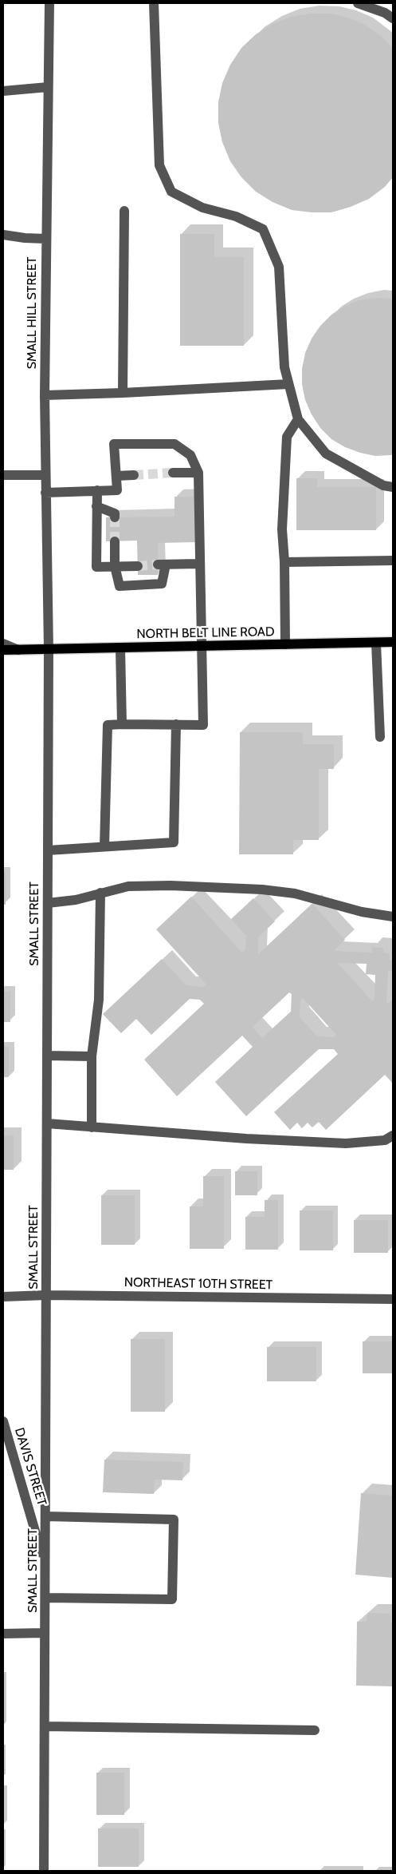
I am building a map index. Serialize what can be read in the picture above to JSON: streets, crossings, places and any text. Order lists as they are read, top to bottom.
{
  "streets": {
    "main road": ["NORTH BELT LINE ROAD"],
    "street": [
      "SMALL HILL STREET",
      "SMALL STREET",
      "NORTHEAST 10TH STREET",
      "DAVIS STREET"
    ]
  },
  "crossings": [
    ["SMALL HILL STREET", "SMALL STREET"],
    ["NORTH BELT LINE ROAD", "SMALL STREET"],
    ["SMALL STREET", "NORTHEAST 10TH STREET"],
    ["SMALL STREET", "DAVIS STREET"]
  ]
}
